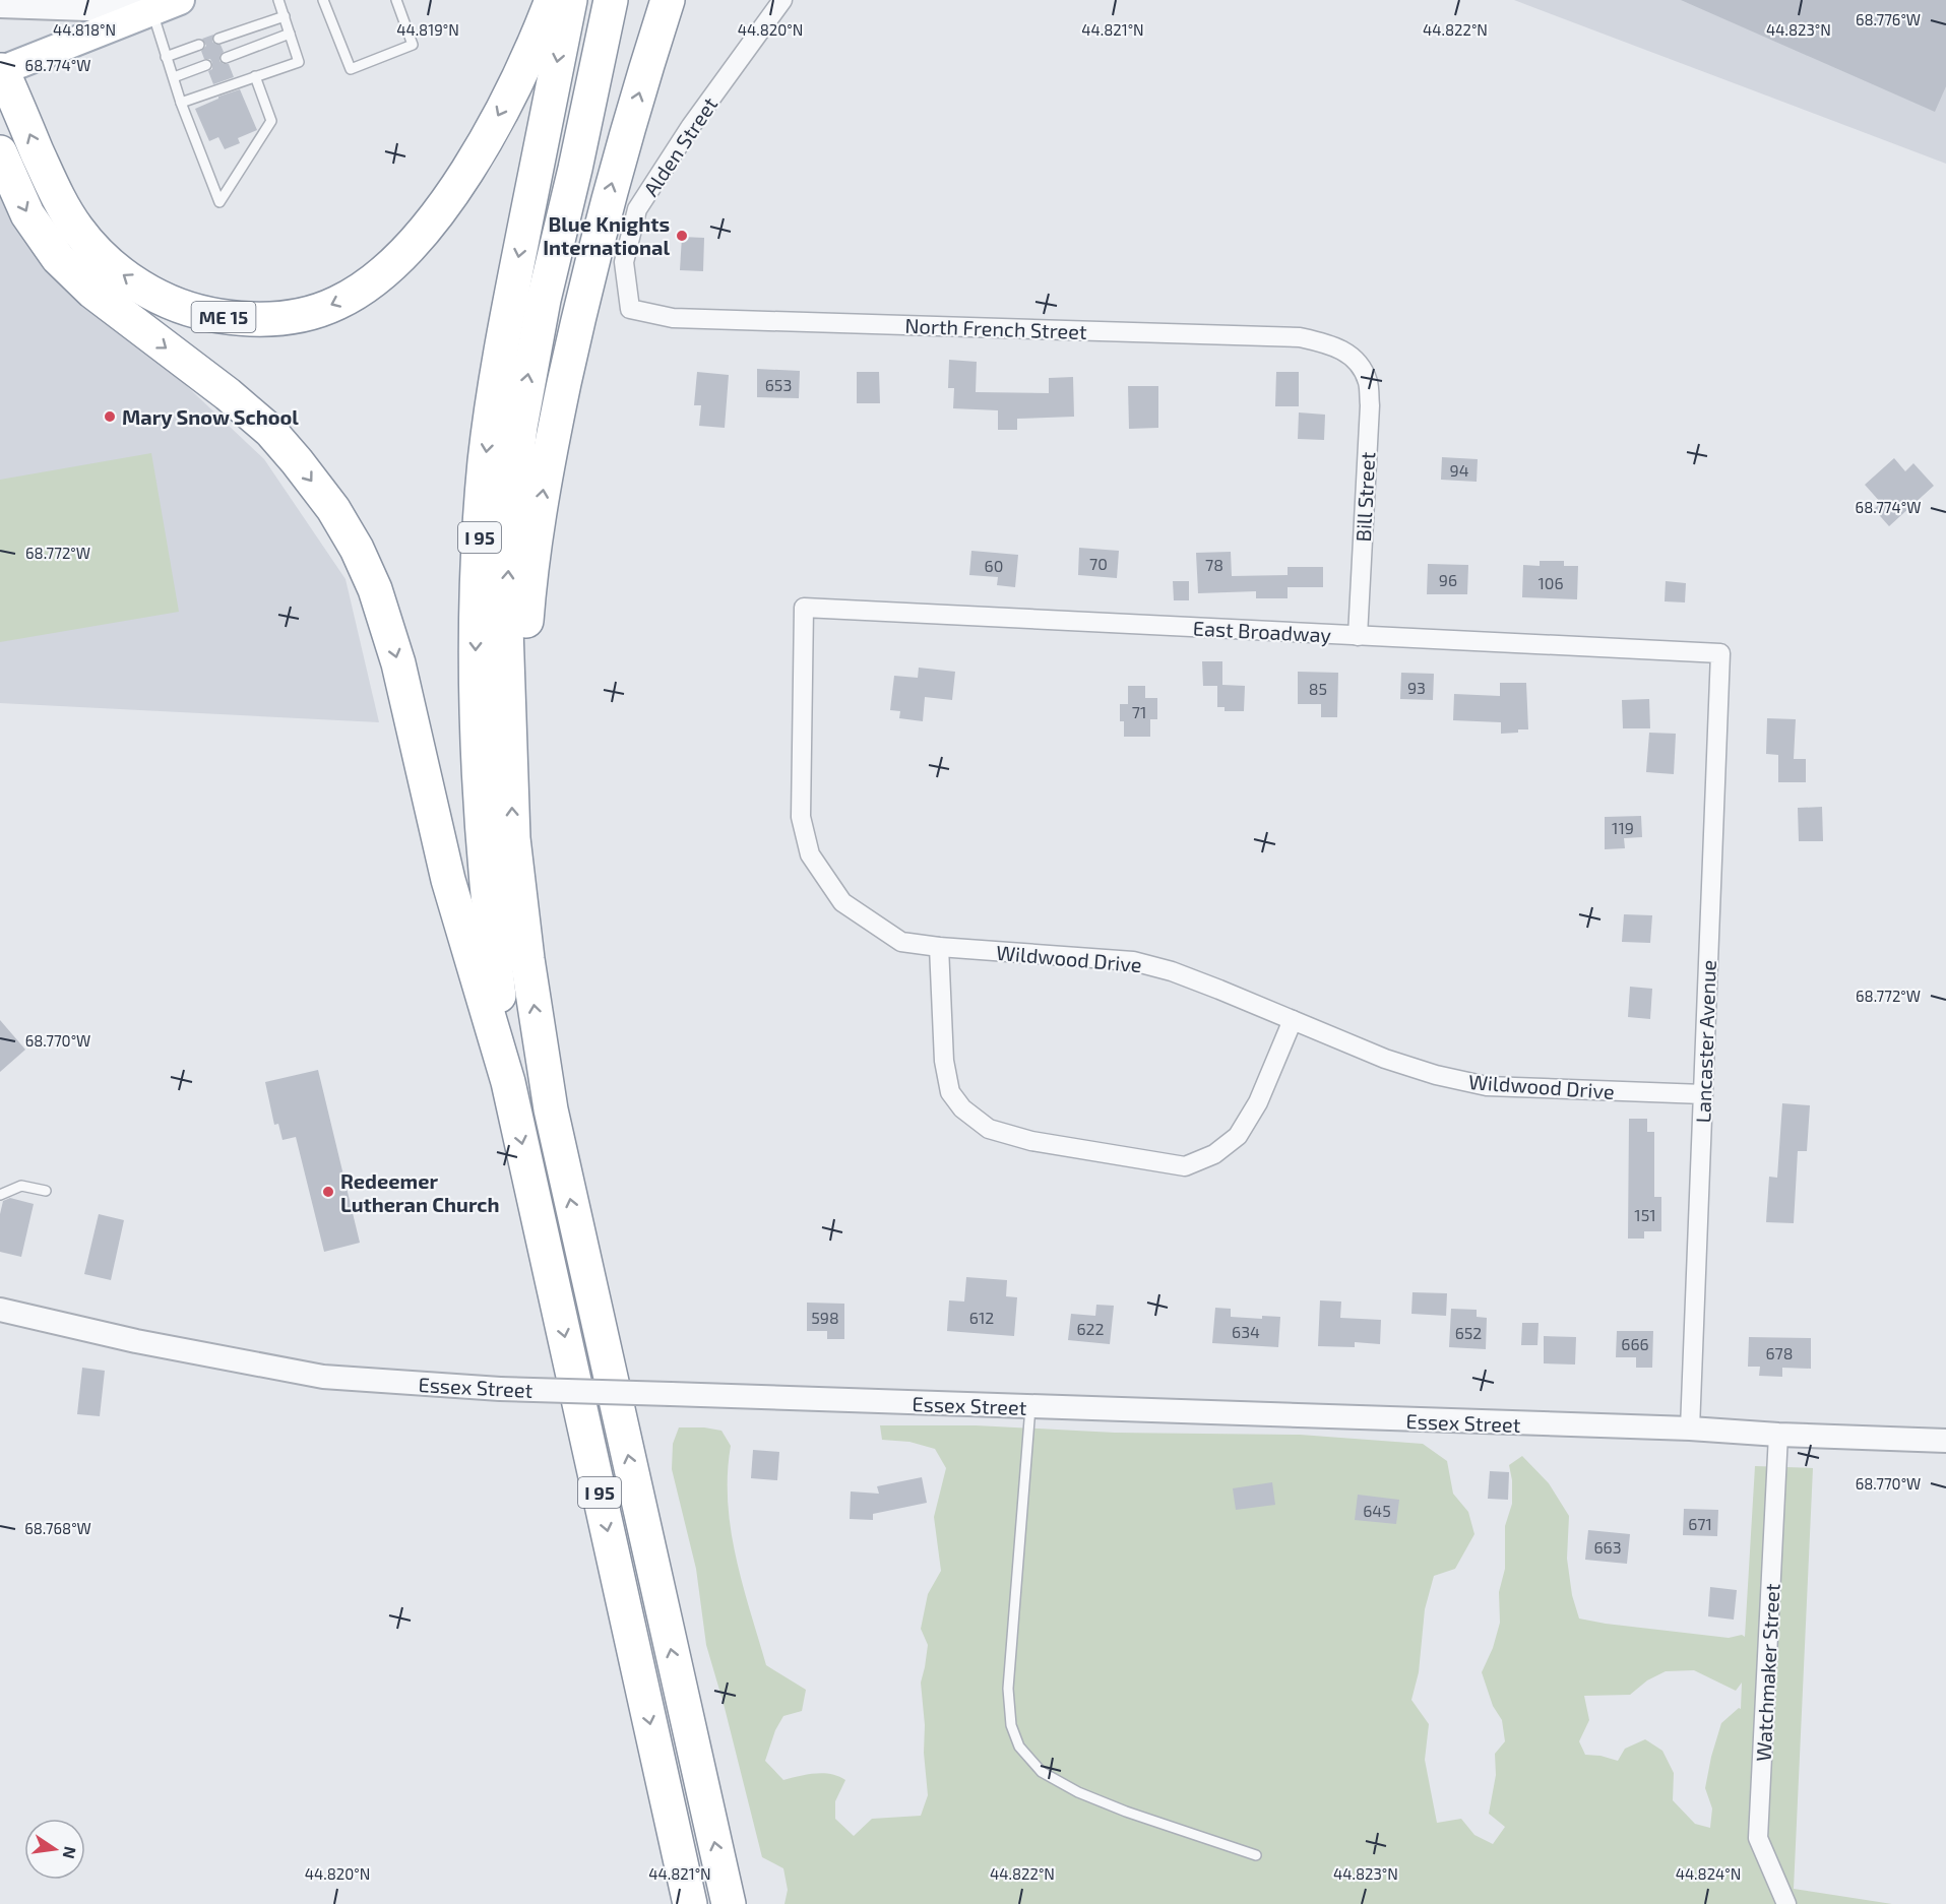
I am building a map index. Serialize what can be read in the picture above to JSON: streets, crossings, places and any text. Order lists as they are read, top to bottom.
{
  "streets": {
    "highway": ["ME 15", "I 95"],
    "street": [
      "Alden Street",
      "North French Street",
      "Bill Street",
      "East Broadway",
      "Wildwood Drive",
      "Lancaster Avenue",
      "Essex Street",
      "Watchmaker Street"
    ]
  },
  "crossings": [
    ["Alden Street", "North French Street"],
    ["North French Street", "Bill Street"],
    ["Bill Street", "East Broadway"],
    ["East Broadway", "Wildwood Drive"],
    ["East Broadway", "Lancaster Avenue"],
    ["Wildwood Drive", "Lancaster Avenue"],
    ["Lancaster Avenue", "Essex Street"],
    ["Essex Street", "Watchmaker Street"]
  ],
  "places": ["Blue Knights International", "Mary Snow School", "Redeemer Lutheran Church"],
  "house_numbers": [
    "653",
    "94",
    "70",
    "78",
    "60",
    "96",
    "106",
    "93",
    "85",
    "71",
    "119",
    "151",
    "598",
    "612",
    "622",
    "634",
    "652",
    "666",
    "678",
    "645",
    "671",
    "663"
  ],
  "north": "right",
  "coordinates": [
    "68.776°W",
    "44.818°N",
    "44.819°N",
    "44.820°N",
    "44.821°N",
    "44.822°N",
    "44.823°N",
    "68.774°W",
    "68.772°W",
    "68.770°W",
    "68.768°W",
    "44.824°N"
  ]
}
